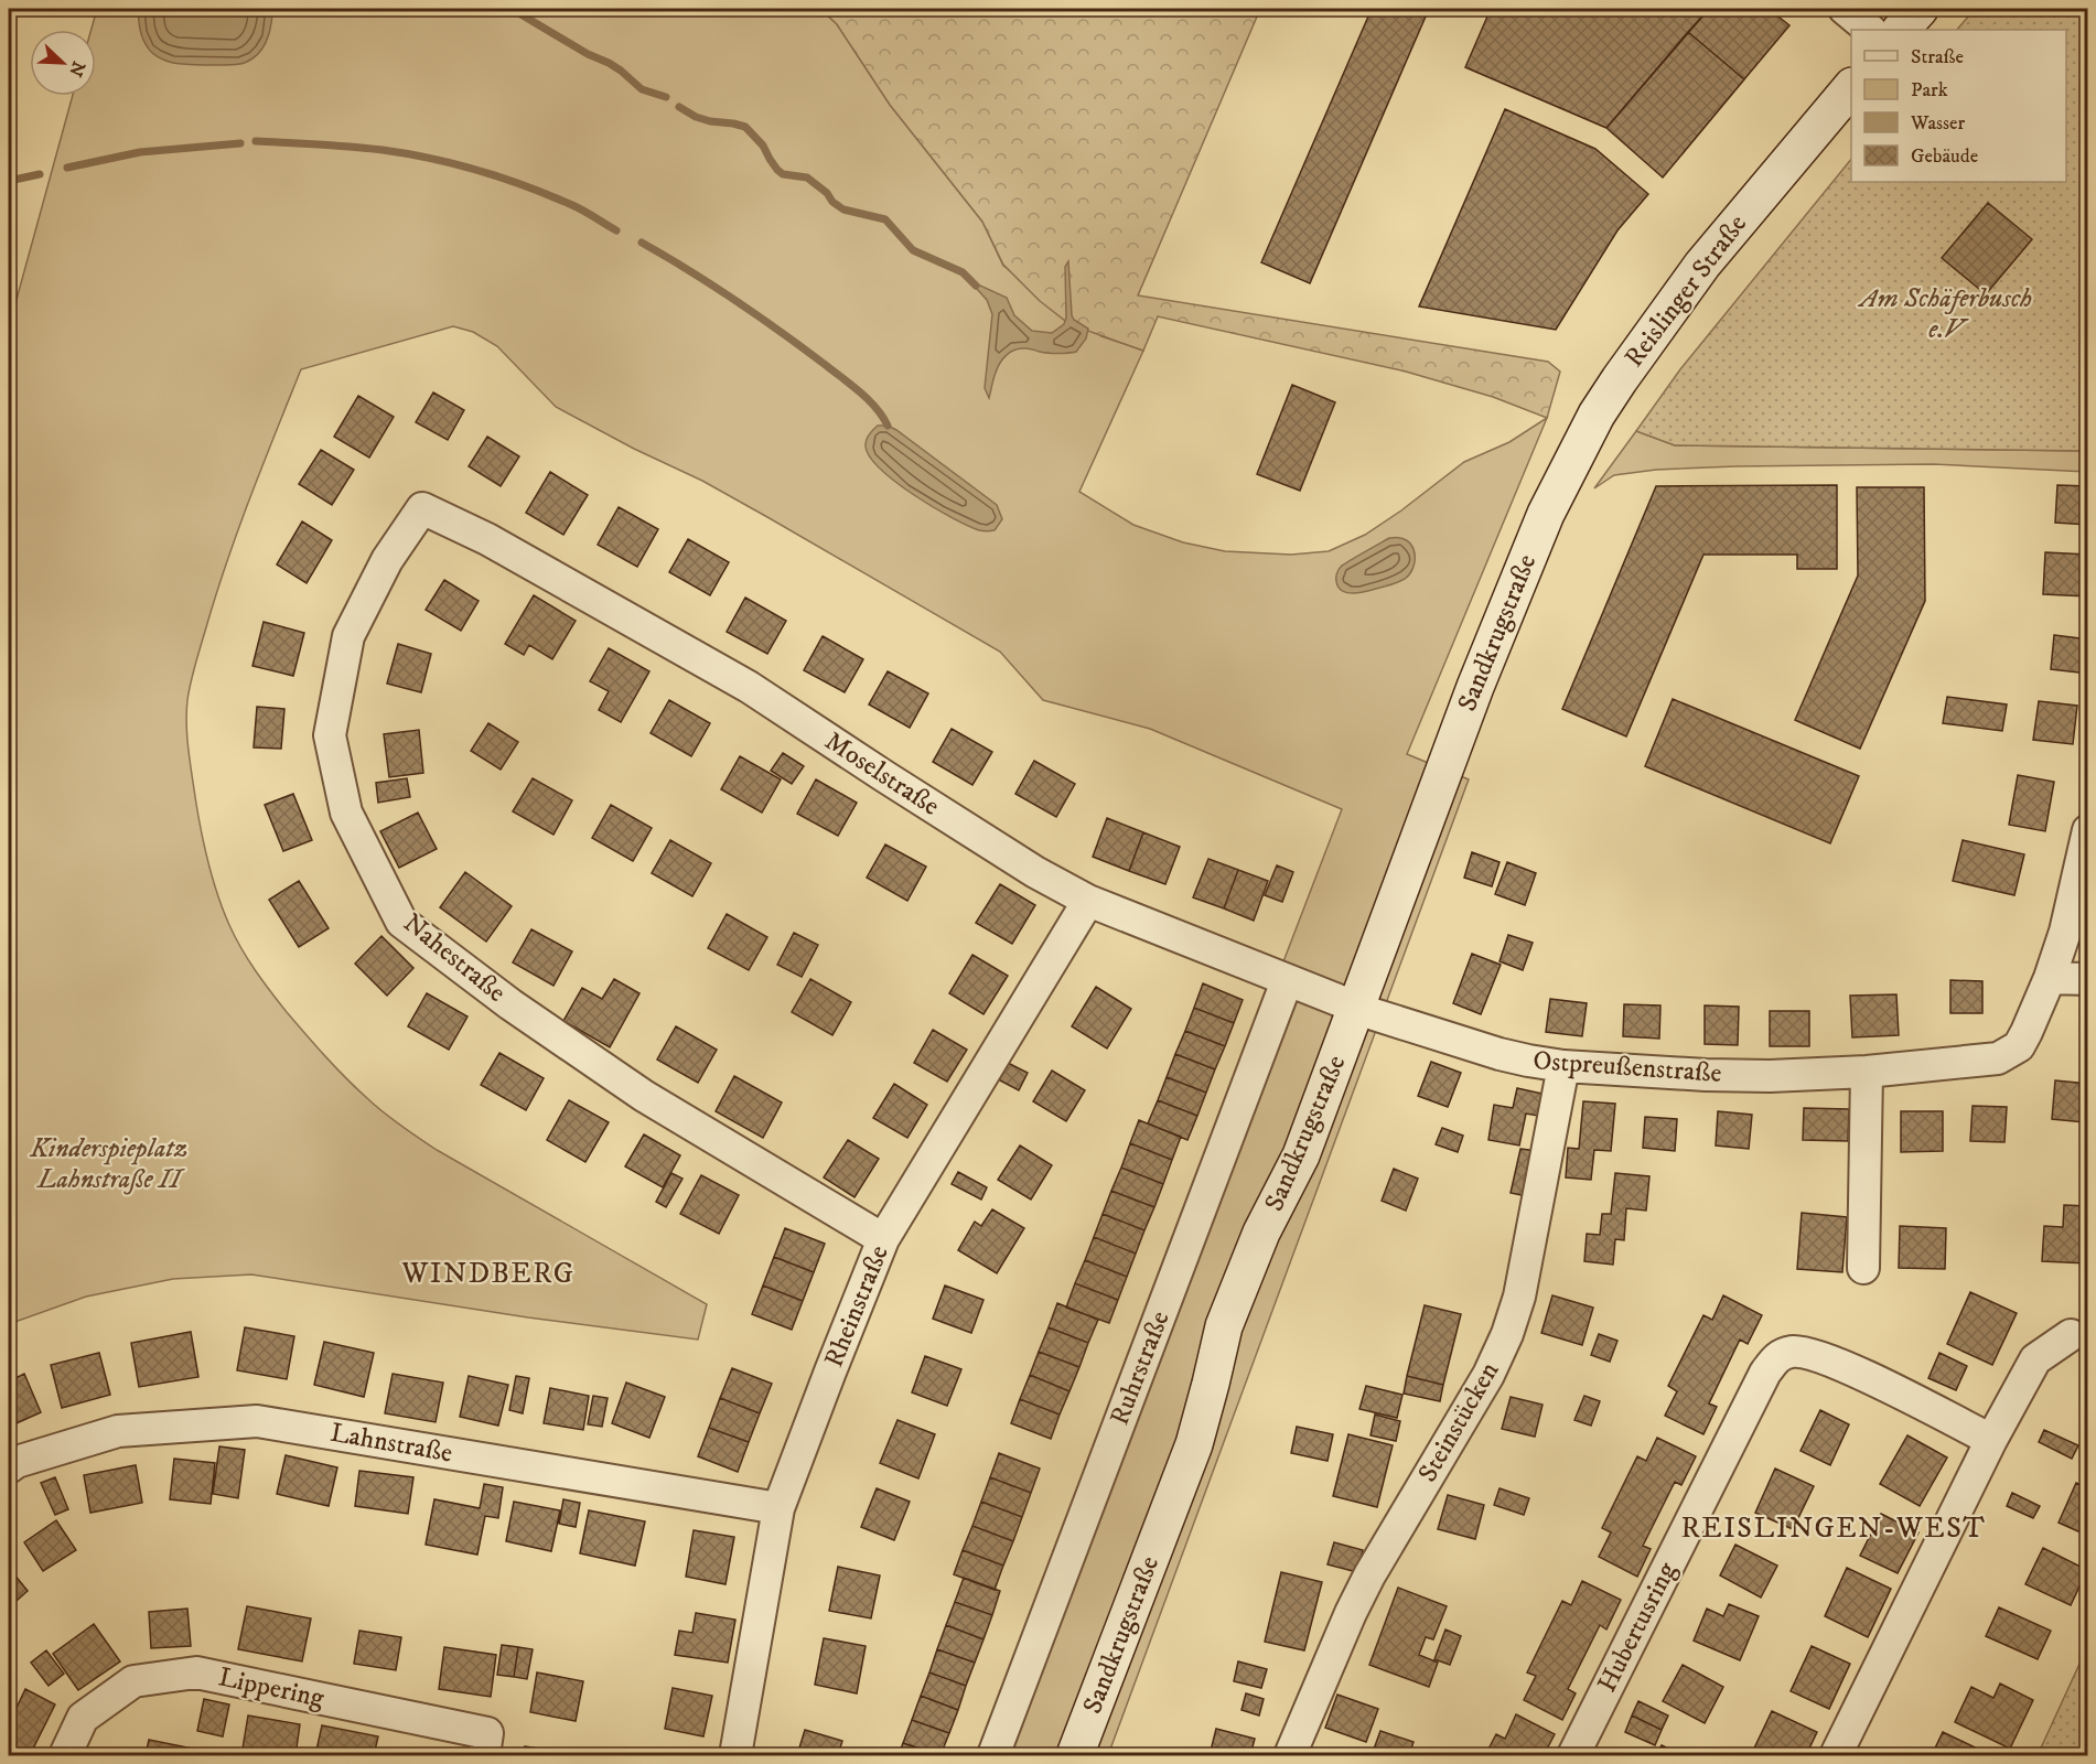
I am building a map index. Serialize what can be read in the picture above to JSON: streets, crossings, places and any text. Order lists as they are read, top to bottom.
{
  "streets": {
    "street": [
      "Reislinger Straße",
      "Sandkrugstraße",
      "Moselstraße",
      "Nahestraße",
      "Ostpreußenstraße",
      "Rheinstraße",
      "Ruhrstraße",
      "Steinstücken",
      "Lahnstraße",
      "Hubertusring",
      "Lippering"
    ]
  },
  "crossings": [
    ["Reislinger Straße", "Sandkrugstraße"],
    ["Sandkrugstraße", "Moselstraße"],
    ["Sandkrugstraße", "Ostpreußenstraße"],
    ["Moselstraße", "Nahestraße"],
    ["Moselstraße", "Ostpreußenstraße"],
    ["Moselstraße", "Rheinstraße"],
    ["Moselstraße", "Ruhrstraße"],
    ["Nahestraße", "Rheinstraße"],
    ["Ostpreußenstraße", "Steinstücken"],
    ["Rheinstraße", "Lahnstraße"]
  ],
  "districts": ["WINDBERG", "REISLINGEN-WEST"],
  "parks": ["Am Schäferbusch e.V", "Kinderspieplatz Lahnstraße II"],
  "legend": [
    "Straße",
    "Park",
    "Wasser",
    "Gebäude"
  ],
  "north": "bottom right"
}
